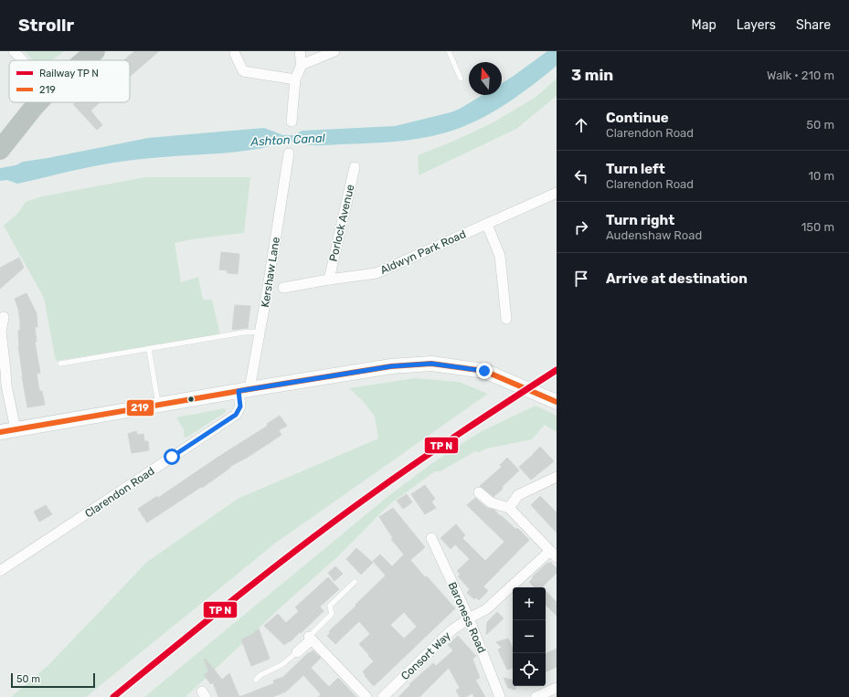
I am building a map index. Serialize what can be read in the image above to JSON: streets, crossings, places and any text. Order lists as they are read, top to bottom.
{
  "streets": {
    "street": [
      "Porlock Avenue",
      "Aldwyn Park Road",
      "Kershaw Lane",
      "Clarendon Road",
      "Baroness Road",
      "Consort Way"
    ]
  },
  "crossings": [
    ["Porlock Avenue", "Aldwyn Park Road"],
    ["Kershaw Lane", "Clarendon Road"],
    ["Baroness Road", "Consort Way"]
  ],
  "water": ["Ashton Canal"],
  "lines": ["transit line 219"],
  "legend": ["Railway TP N", "219"],
  "scale_bar": "50 m",
  "north": "top",
  "page": {
    "header": "Strollr",
    "nav": ["Map", "Layers", "Share"],
    "heading": ["3 min", "Walk · 210 m"],
    "list": [
      ["Continue", "Clarendon Road", "50 m"],
      ["Turn left", "Clarendon Road", "10 m"],
      ["Turn right", "Audenshaw Road", "150 m"],
      "Arrive at destination"
    ],
    "map_buttons": ["+", "−"],
    "scale": "50 m"
  }
}
